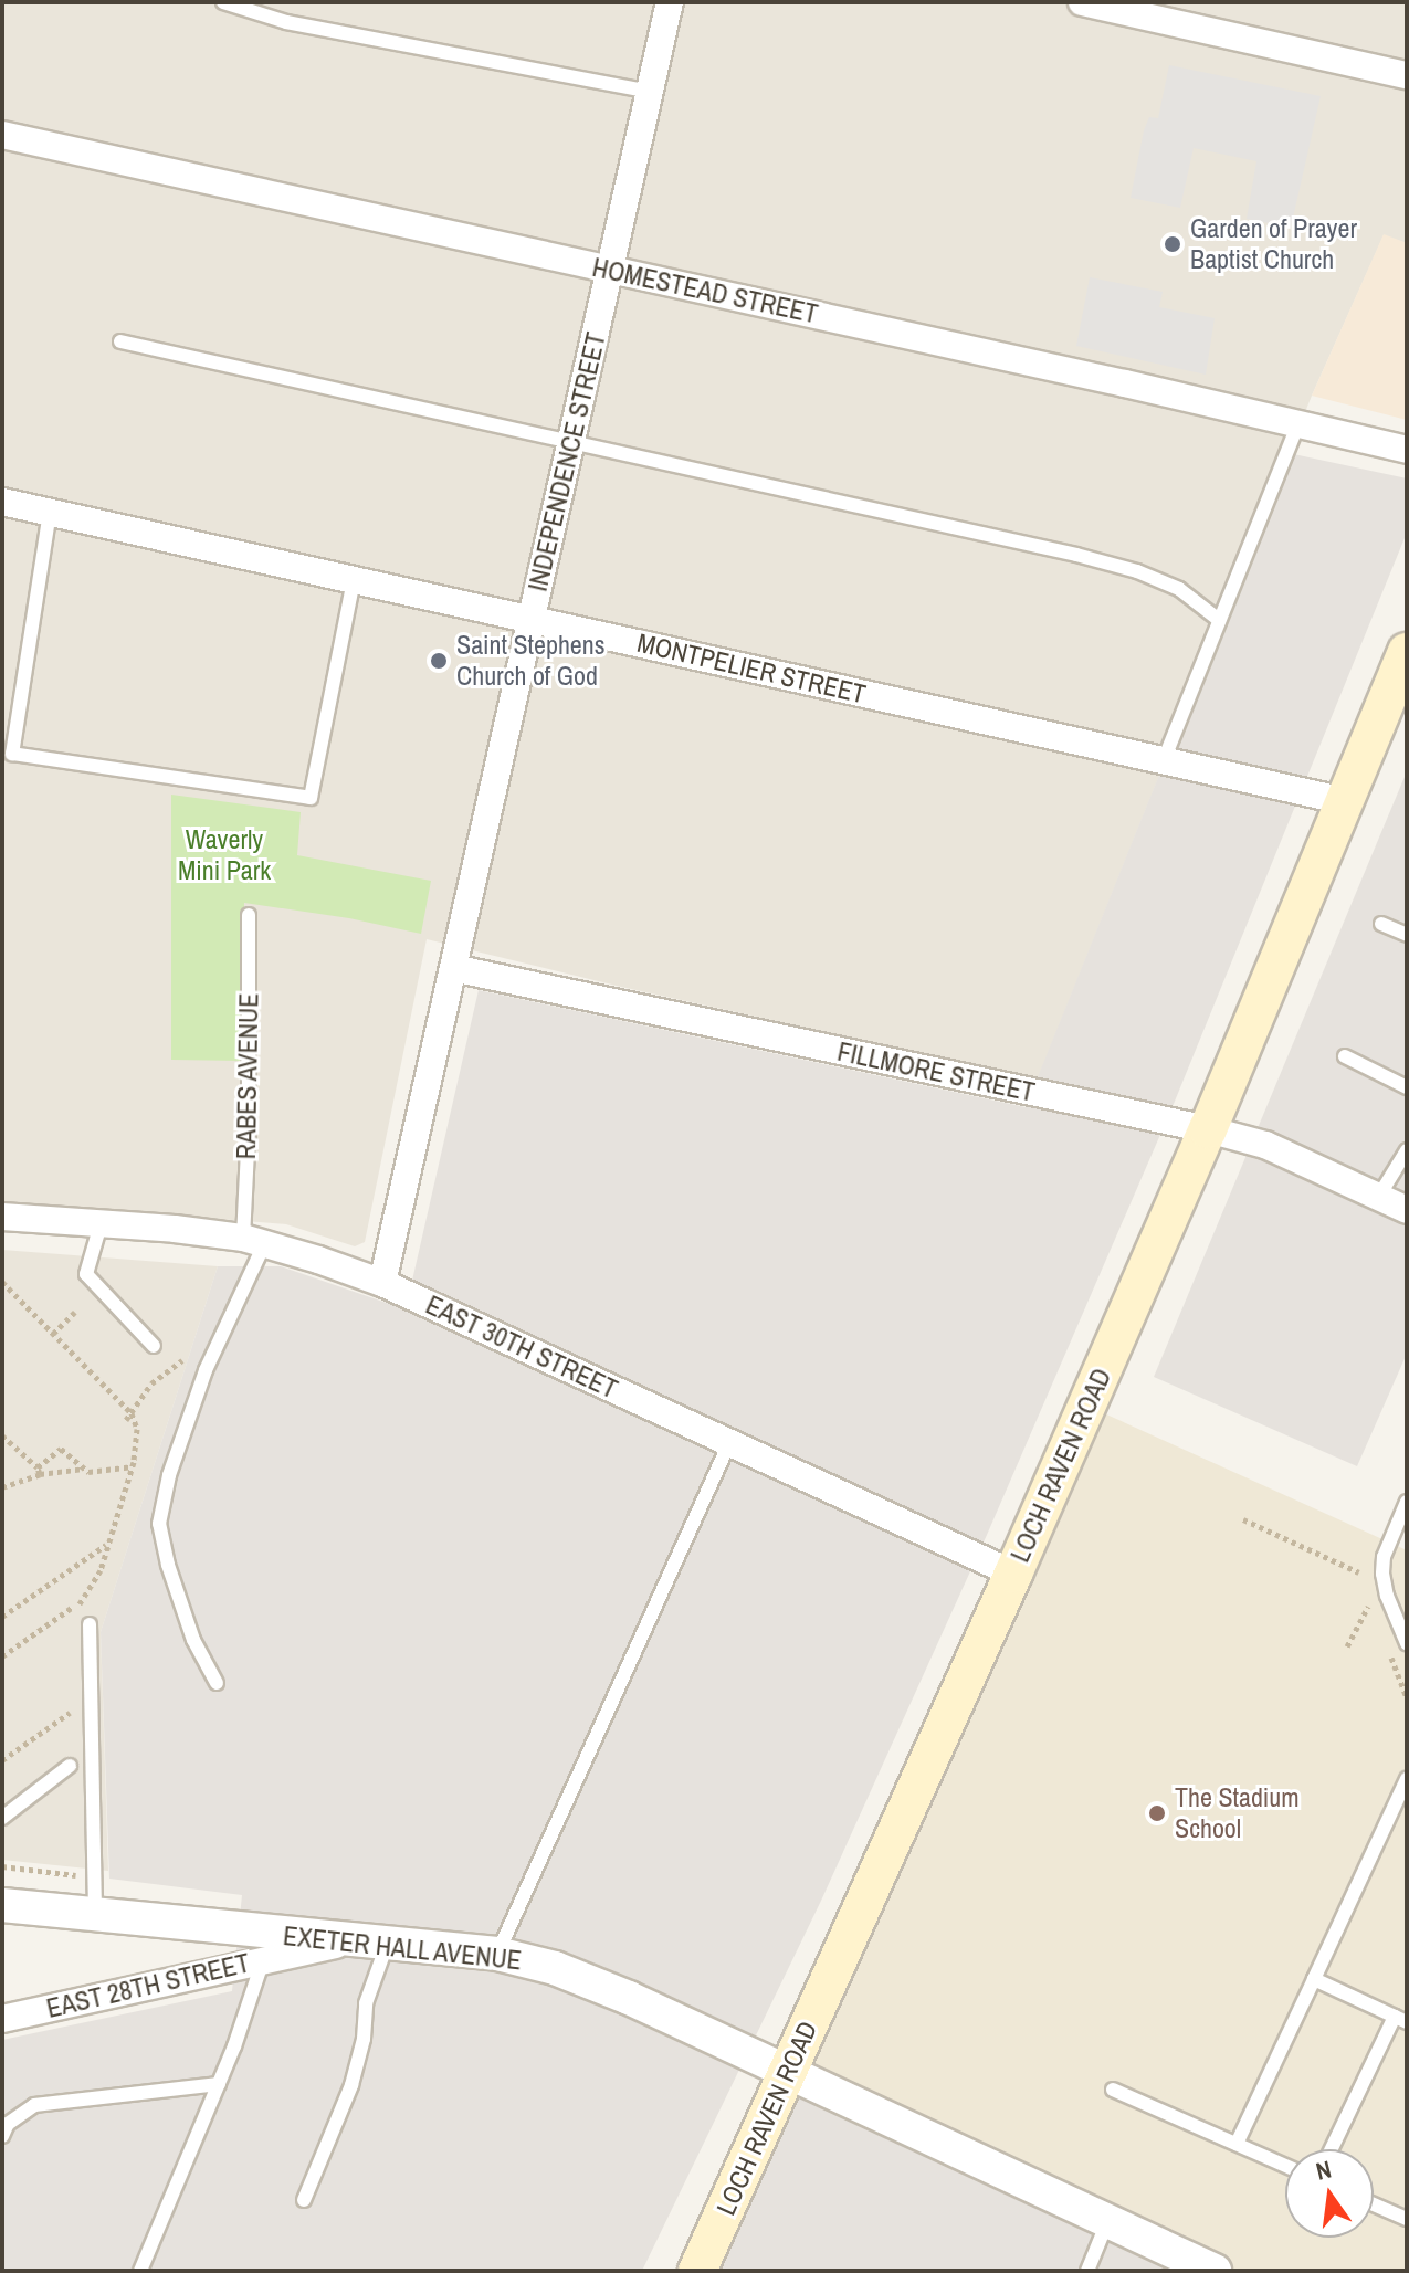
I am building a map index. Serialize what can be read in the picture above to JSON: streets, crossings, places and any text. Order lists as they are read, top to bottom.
{
  "streets": {
    "main road": ["LOCH RAVEN ROAD"],
    "street": [
      "HOMESTEAD STREET",
      "INDEPENDENCE STREET",
      "MONTPELIER STREET",
      "FILLMORE STREET",
      "EAST 30TH STREET",
      "EXETER HALL AVENUE",
      "EAST 28TH STREET"
    ],
    "lane": ["RABES AVENUE"]
  },
  "crossings": [
    ["HOMESTEAD STREET", "INDEPENDENCE STREET"],
    ["INDEPENDENCE STREET", "MONTPELIER STREET"],
    ["INDEPENDENCE STREET", "FILLMORE STREET"],
    ["INDEPENDENCE STREET", "EAST 30TH STREET"],
    ["MONTPELIER STREET", "LOCH RAVEN ROAD"],
    ["FILLMORE STREET", "LOCH RAVEN ROAD"],
    ["RABES AVENUE", "EAST 30TH STREET"],
    ["EAST 30TH STREET", "LOCH RAVEN ROAD"],
    ["LOCH RAVEN ROAD", "EXETER HALL AVENUE"],
    ["EXETER HALL AVENUE", "EAST 28TH STREET"]
  ],
  "parks": ["Waverly Mini Park"],
  "places": ["Garden of Prayer Baptist Church", "Saint Stephens Church of God", "The Stadium School"],
  "north": "top"
}
